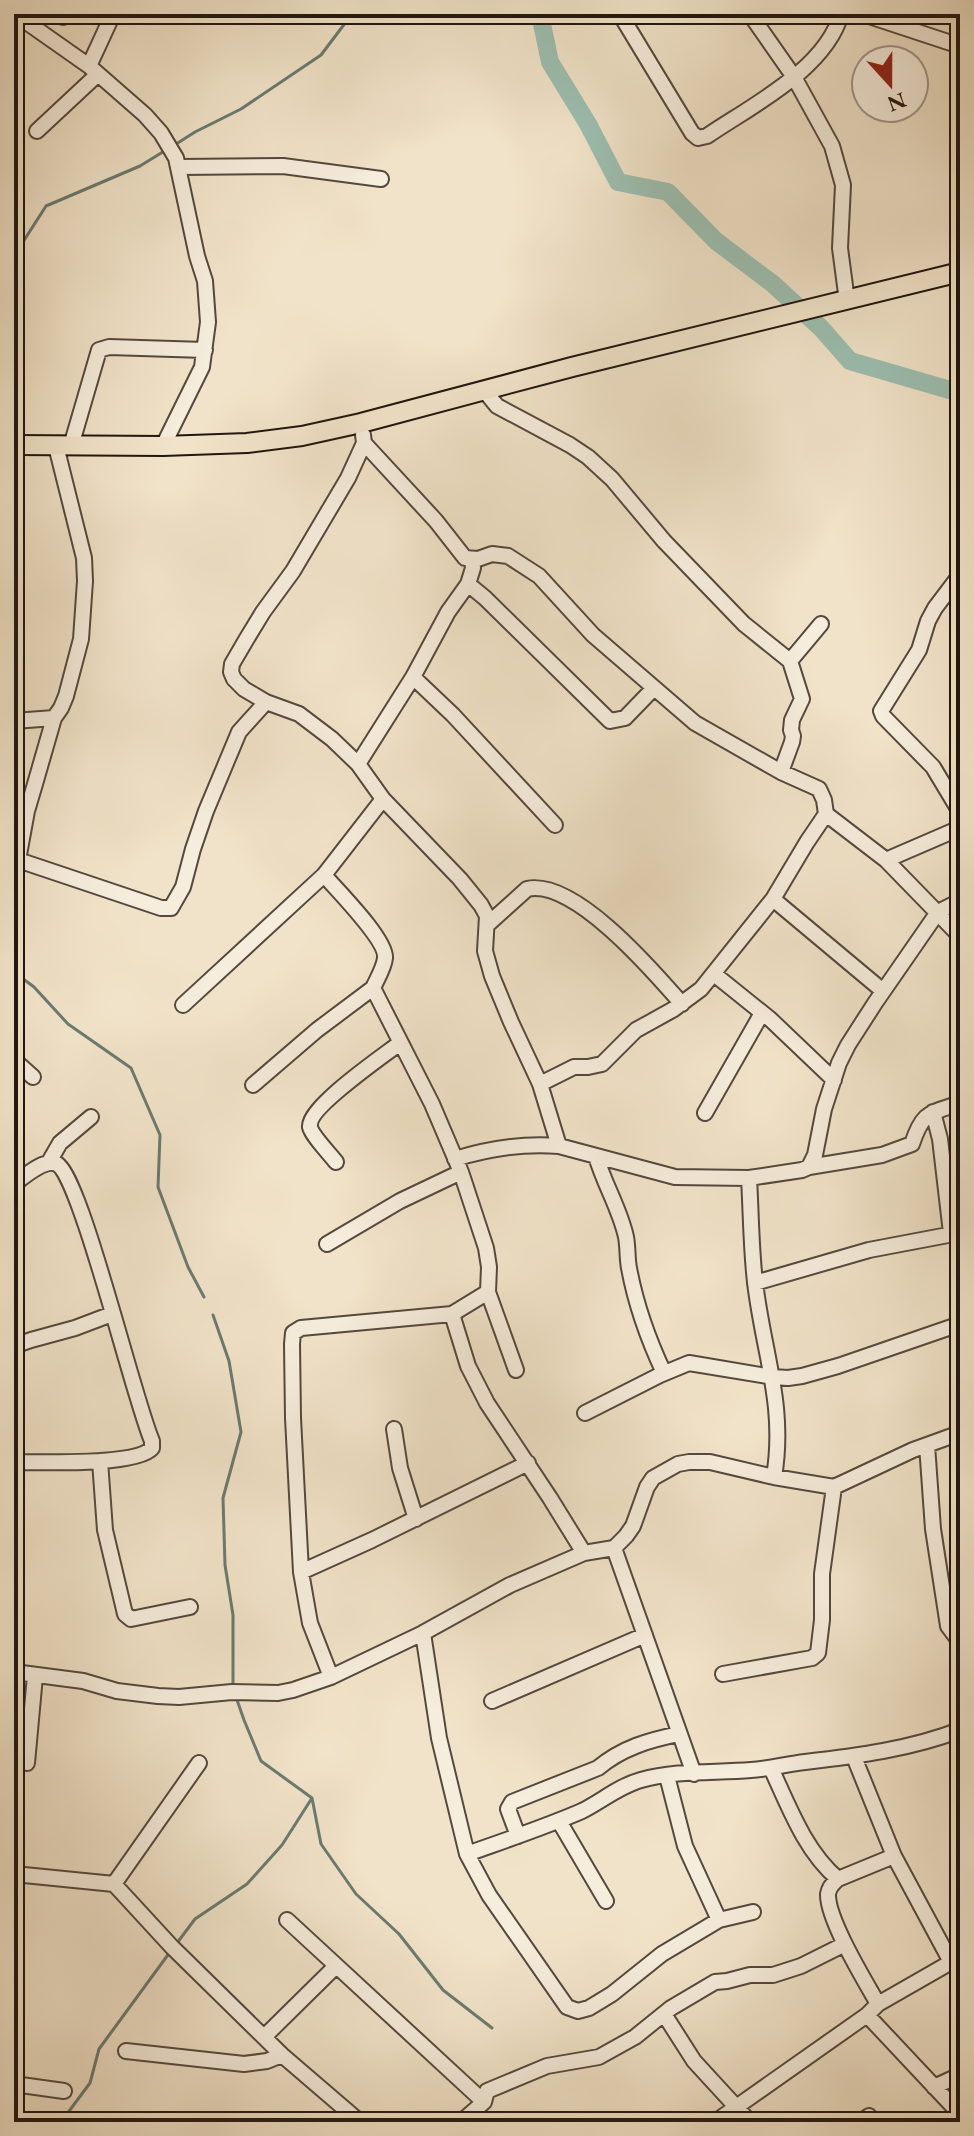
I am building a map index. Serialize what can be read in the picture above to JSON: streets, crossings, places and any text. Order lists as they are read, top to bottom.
{
  "north": "bottom"
}
